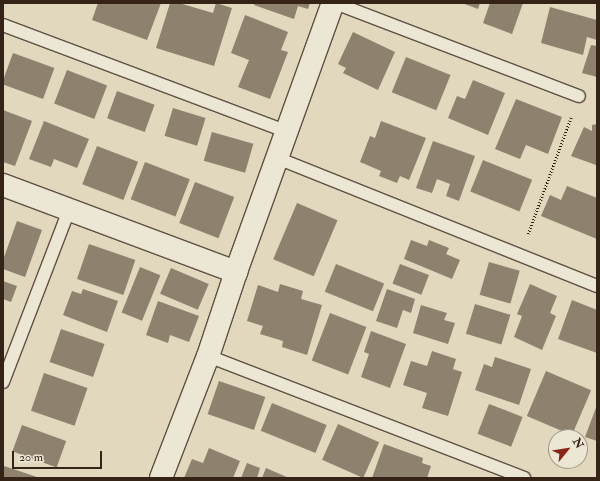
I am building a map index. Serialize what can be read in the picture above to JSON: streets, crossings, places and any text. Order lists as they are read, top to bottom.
{
  "scale_bar": "20 m",
  "north": "top right"
}
